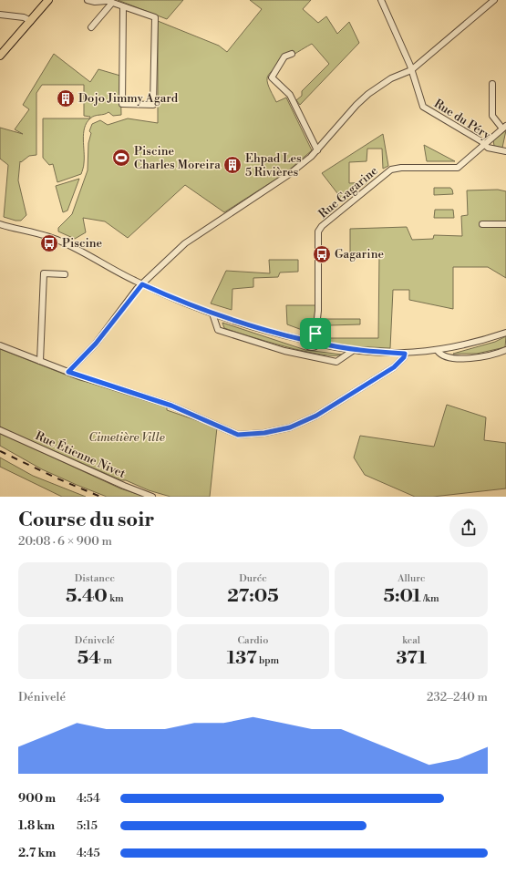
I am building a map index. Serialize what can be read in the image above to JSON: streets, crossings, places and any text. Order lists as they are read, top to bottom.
{
  "streets": {
    "street": ["Rue du Péry", "Rue Gagarine", "Rue Étienne Nivet"]
  },
  "crossings": [
    ["Rue du Péry", "Rue Gagarine"]
  ],
  "parks": ["Cimetière Ville"],
  "places": {
    "building": ["Dojo Jimmy Agard", "Ehpad Les 5 Rivières"],
    "sports": ["Piscine Charles Moreira"],
    "bus stop": ["Piscine", "Gagarine"]
  },
  "page": {
    "heading": ["Course du soir", "20:08 · 6 × 900 m"],
    "stats": [
      ["Distance", "5.40 km"],
      ["Durée", "27:05"],
      ["Allure", "5:01 /km"],
      ["Dénivelé", "54 m"],
      ["Cardio", "137 bpm"],
      ["kcal", "371"]
    ],
    "chart": ["Dénivelé", "232–240 m"],
    "list": [
      {
        "name": "900 m",
        "note": "4:54"
      },
      {
        "name": "1.8 km",
        "note": "5:15"
      },
      {
        "name": "2.7 km",
        "note": "4:45"
      }
    ]
  }
}
